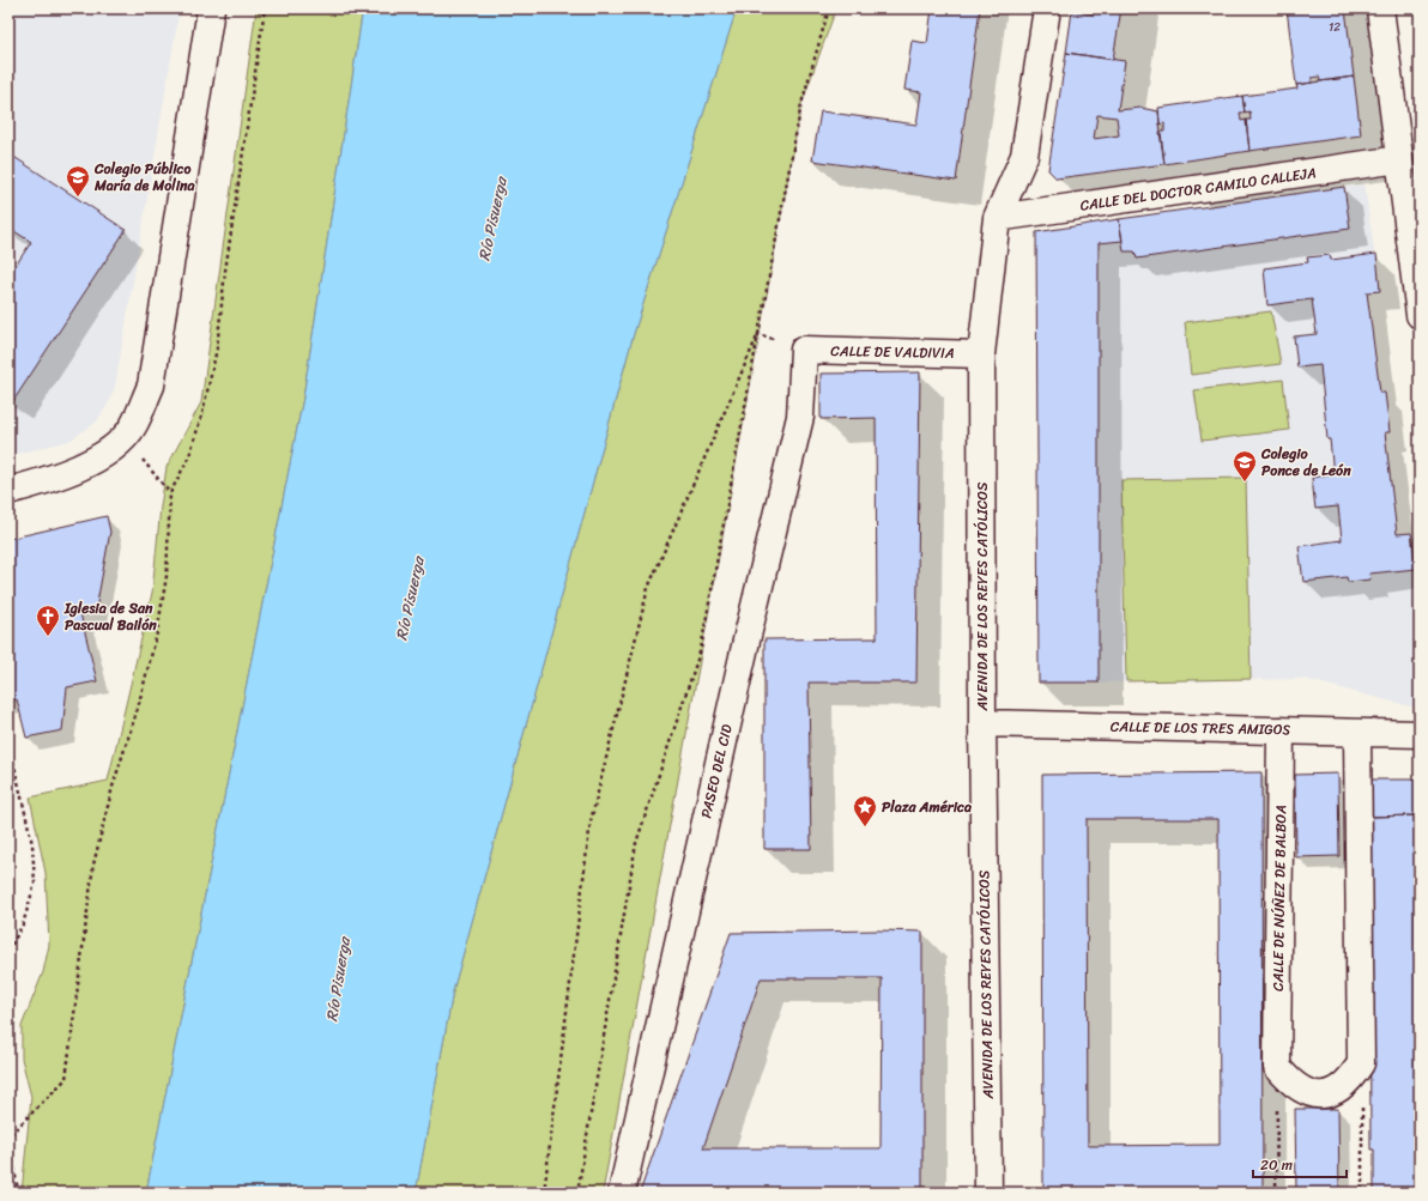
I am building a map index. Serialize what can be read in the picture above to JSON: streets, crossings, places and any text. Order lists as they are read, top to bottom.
{
  "streets": {
    "street": [
      "CALLE DEL DOCTOR CAMILO CALLEJA",
      "CALLE DE VALDIVIA",
      "AVENIDA DE LOS REYES CATÓLICOS",
      "CALLE DE LOS TRES AMIGOS",
      "PASEO DEL CID",
      "CALLE DE NÚÑEZ DE BALBOA"
    ]
  },
  "crossings": [
    ["CALLE DEL DOCTOR CAMILO CALLEJA", "AVENIDA DE LOS REYES CATÓLICOS"],
    ["CALLE DE VALDIVIA", "AVENIDA DE LOS REYES CATÓLICOS"],
    ["CALLE DE VALDIVIA", "PASEO DEL CID"],
    ["AVENIDA DE LOS REYES CATÓLICOS", "CALLE DE LOS TRES AMIGOS"],
    ["CALLE DE LOS TRES AMIGOS", "CALLE DE NÚÑEZ DE BALBOA"]
  ],
  "water": ["Río Pisuerga"],
  "places": {
    "school or university": ["Colegio Público María de Molina", "Colegio Ponce de León"],
    "church": ["Iglesia de San Pascual Bailón"],
    "place": ["Plaza América"]
  },
  "house_numbers": ["12"],
  "scale_bar": "20 m"
}
